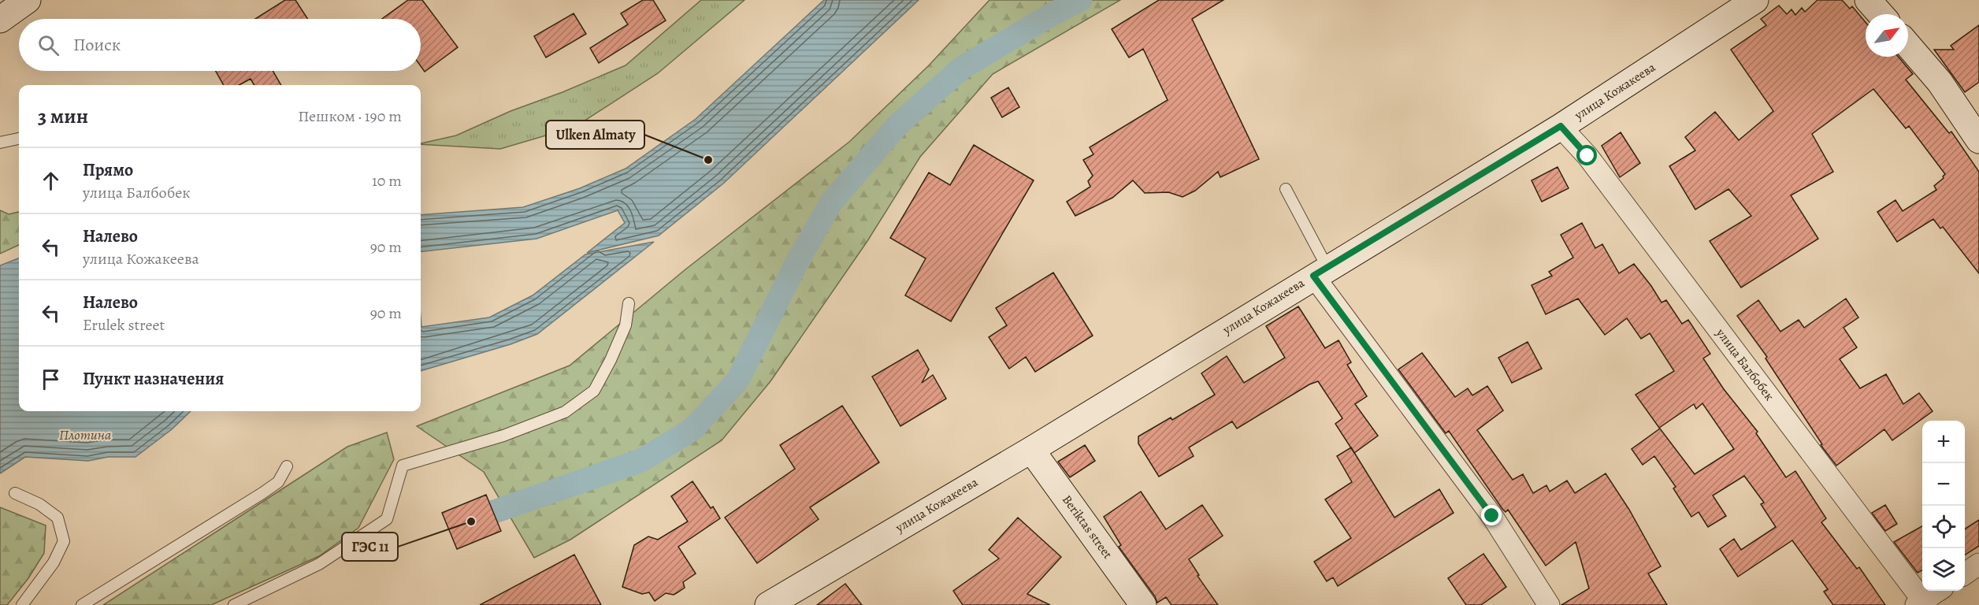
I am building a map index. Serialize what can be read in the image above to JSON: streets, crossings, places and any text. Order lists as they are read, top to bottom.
{
  "streets": {
    "street": ["улица Кожакеева", "улица Балбобек", "Beriktas street"]
  },
  "crossings": [
    ["улица Кожакеева", "улица Балбобек"],
    ["улица Кожакеева", "Beriktas street"]
  ],
  "water": ["Плотина"],
  "places": ["Ulken Almaty", "ГЭС 11"],
  "north": "top right",
  "page": {
    "search": "Поиск",
    "heading": ["3 мин", "Пешком · 190 m"],
    "list": [
      ["Прямо", "улица Балбобек", "10 m"],
      ["Налево", "улица Кожакеева", "90 m"],
      ["Налево", "Erulek street", "90 m"],
      "Пункт назначения"
    ],
    "map_buttons": ["+", "−"]
  }
}
